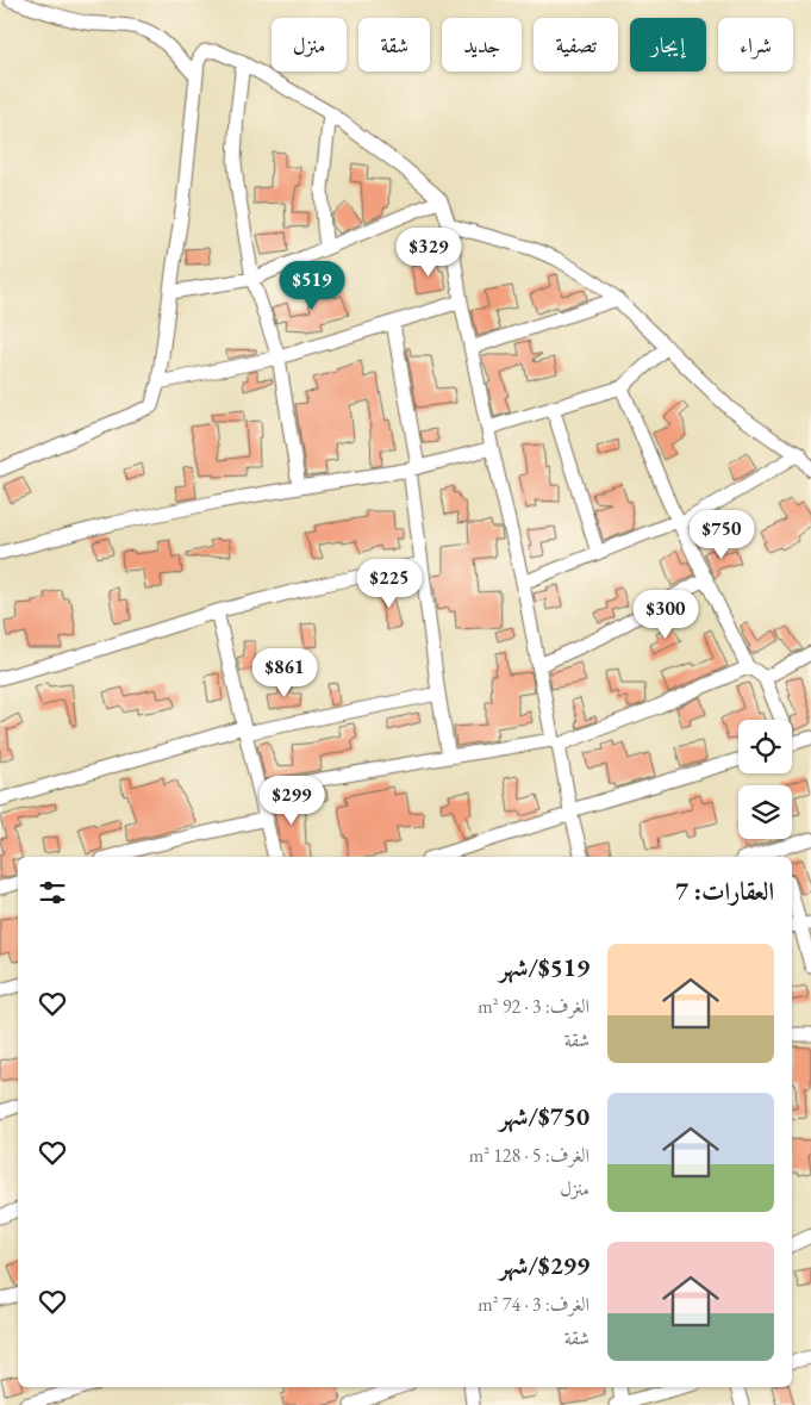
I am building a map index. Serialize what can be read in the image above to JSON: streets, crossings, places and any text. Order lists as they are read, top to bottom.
{
  "page": {
    "chip": [
      "شراء",
      "إيجار",
      "تصفية",
      "جديد",
      "شقة",
      "منزل"
    ],
    "price": [
      "$329",
      "$519",
      "$750",
      "$225",
      "$300",
      "$861",
      "$299"
    ],
    "heading": "العقارات: 7",
    "list": [
      {
        "name": "$519/شهر",
        "note": "الغرف: 3 · 92 m² · شقة"
      },
      {
        "name": "$750/شهر",
        "note": "الغرف: 5 · 128 m² · منزل"
      },
      {
        "name": "$299/شهر",
        "note": "الغرف: 3 · 74 m² · شقة"
      }
    ]
  }
}
